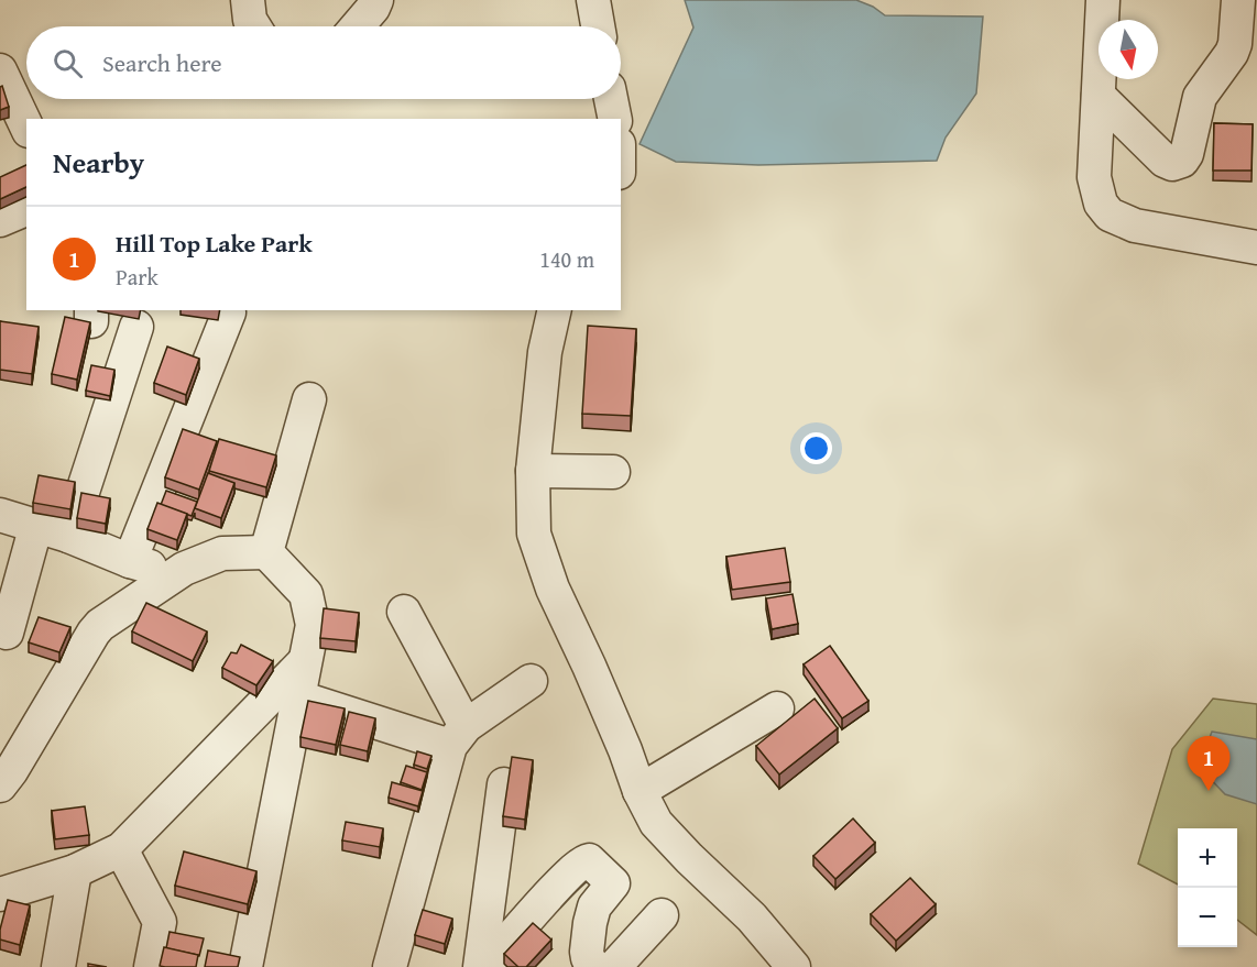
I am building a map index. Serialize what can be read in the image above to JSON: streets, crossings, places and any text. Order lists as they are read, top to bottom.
{
  "north": "bottom",
  "page": {
    "search": "Search here",
    "heading": "Nearby",
    "list": [
      {
        "mark": "1",
        "name": "Hill Top Lake Park",
        "note": "Park",
        "value": "140 m"
      }
    ],
    "pins": "1",
    "map_buttons": ["+", "−"]
  }
}
